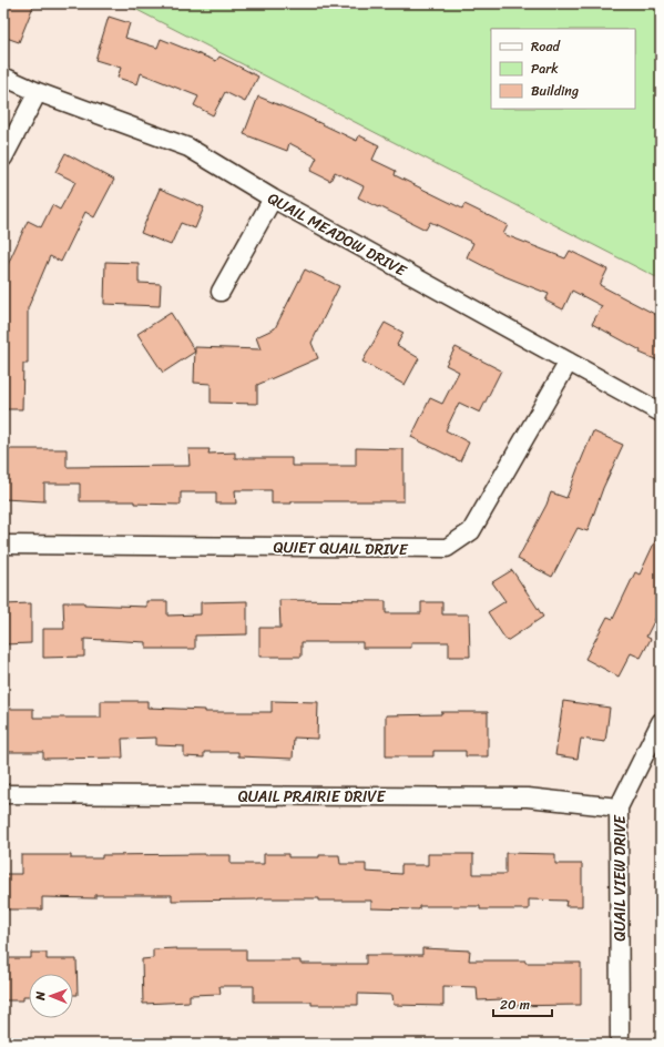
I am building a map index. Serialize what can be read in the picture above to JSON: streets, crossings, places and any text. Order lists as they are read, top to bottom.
{
  "streets": {
    "street": [
      "QUAIL MEADOW DRIVE",
      "QUIET QUAIL DRIVE",
      "QUAIL PRAIRIE DRIVE",
      "QUAIL VIEW DRIVE"
    ]
  },
  "crossings": [
    ["QUAIL MEADOW DRIVE", "QUIET QUAIL DRIVE"],
    ["QUAIL PRAIRIE DRIVE", "QUAIL VIEW DRIVE"]
  ],
  "legend": ["Road", "Park", "Building"],
  "scale_bar": "20 m",
  "north": "left"
}
